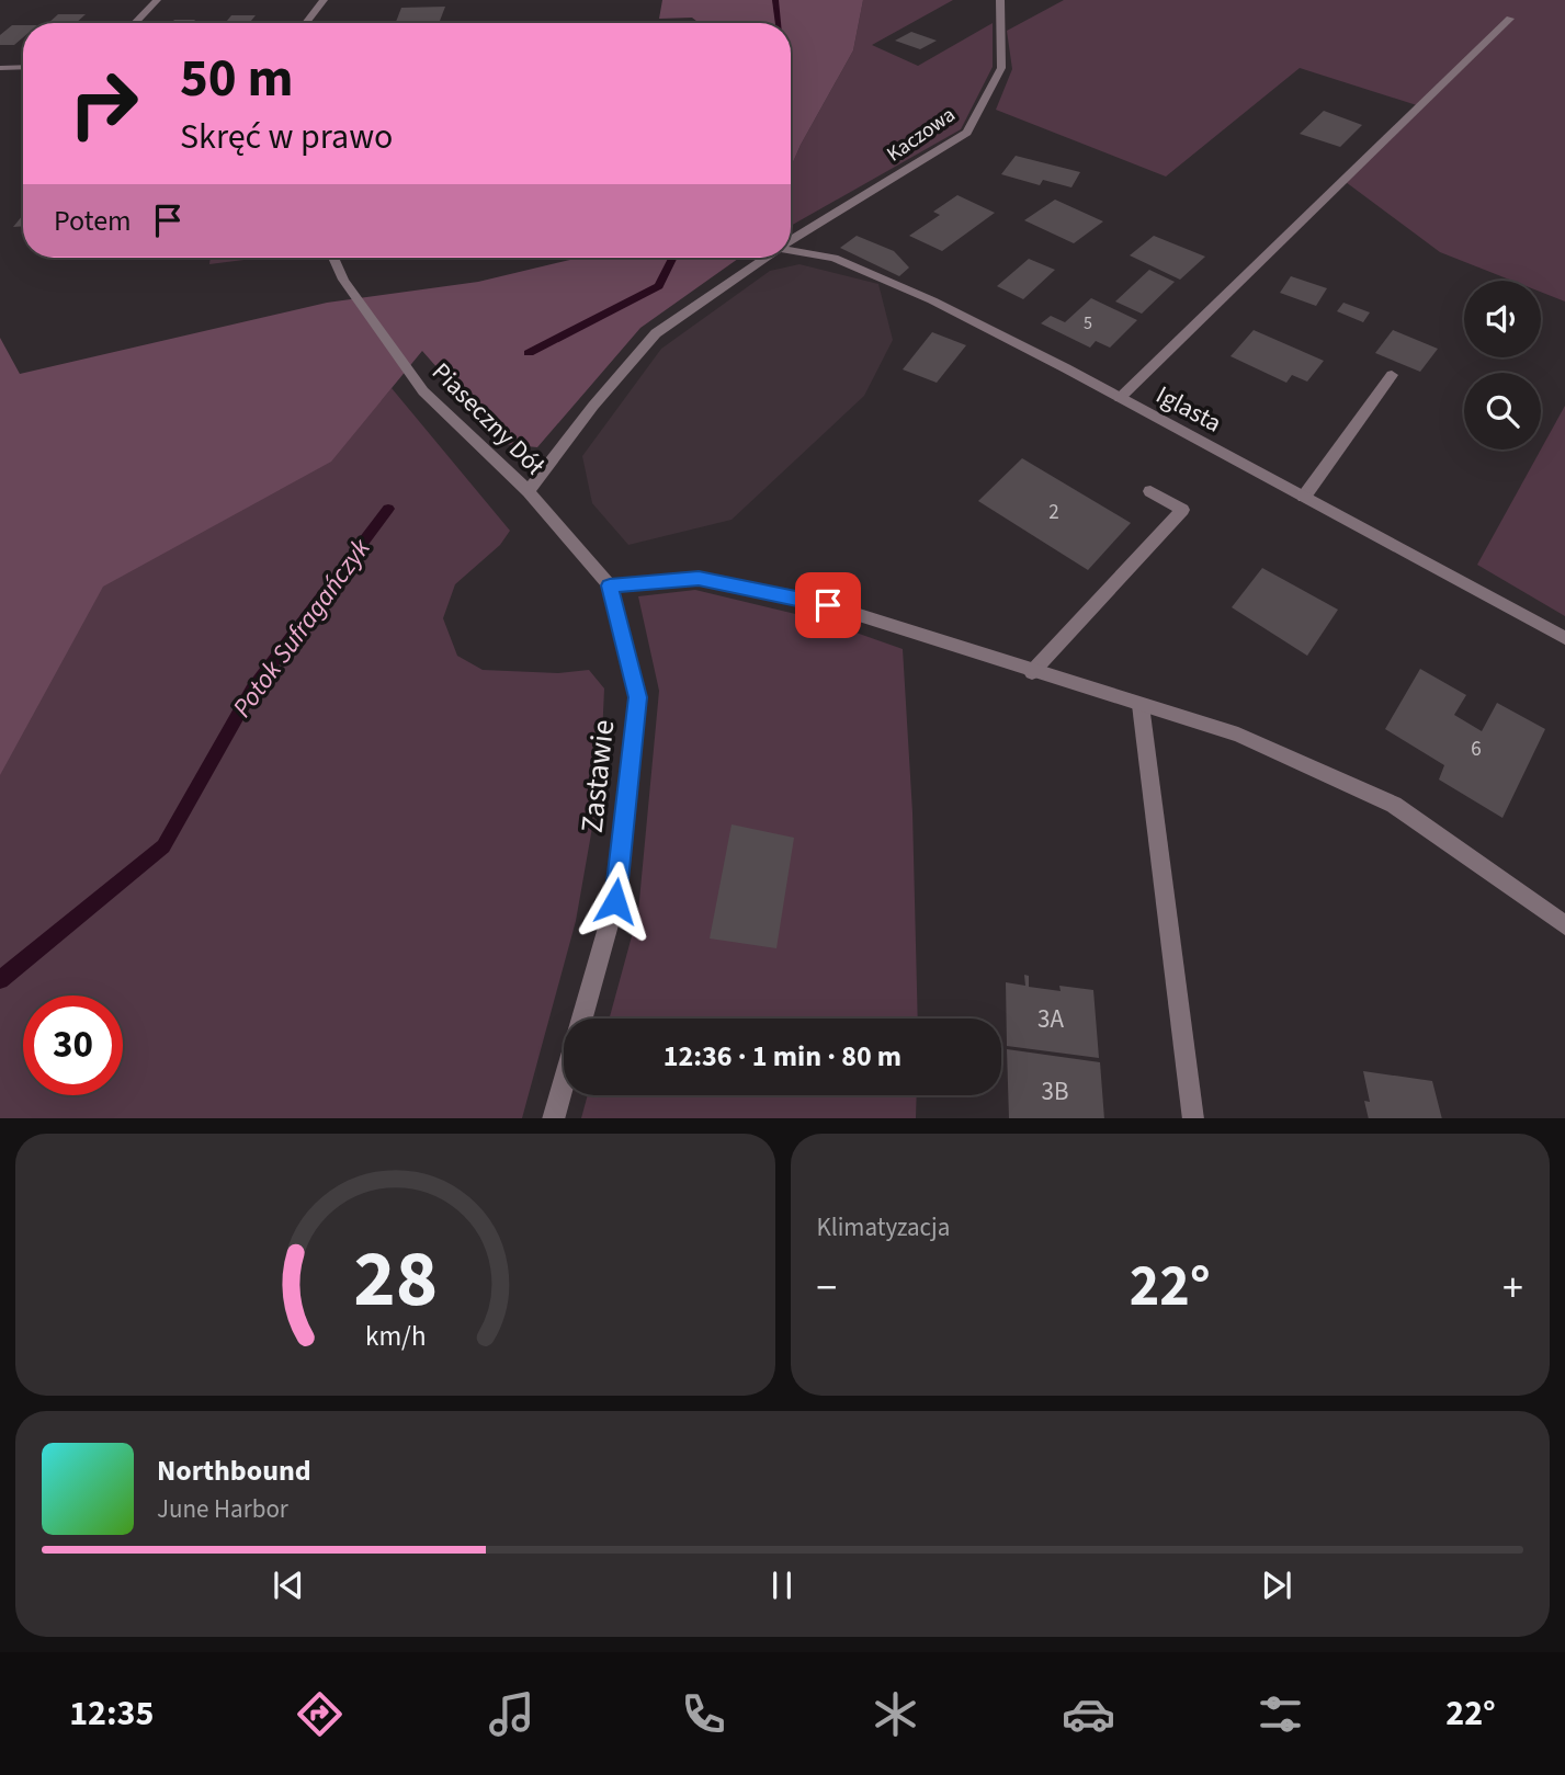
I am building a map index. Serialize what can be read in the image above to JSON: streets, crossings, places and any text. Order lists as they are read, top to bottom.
{
  "streets": {
    "street": [
      "Kaczowa",
      "Iglasta",
      "Piaseczny Dół",
      "Zastawie"
    ]
  },
  "crossings": [
    ["Kaczowa", "Piaseczny Dół"],
    ["Piaseczny Dół", "Zastawie"]
  ],
  "water": ["Potok Sufragańczyk"],
  "house_numbers": [
    "5",
    "2",
    "6",
    "3A",
    "3B"
  ],
  "page": {
    "turn": ["50 m", "Skręć w prawo"],
    "then": "Potem",
    "limit": "30",
    "trip": "12:36 · 1 min · 80 m",
    "tile": "Klimatyzacja",
    "heat": ["−", "22°", "+"],
    "song": ["Northbound", "June Harbor"],
    "tabs": ["12:35", "22°"],
    "gauge": ["28", "km/h"]
  }
}
